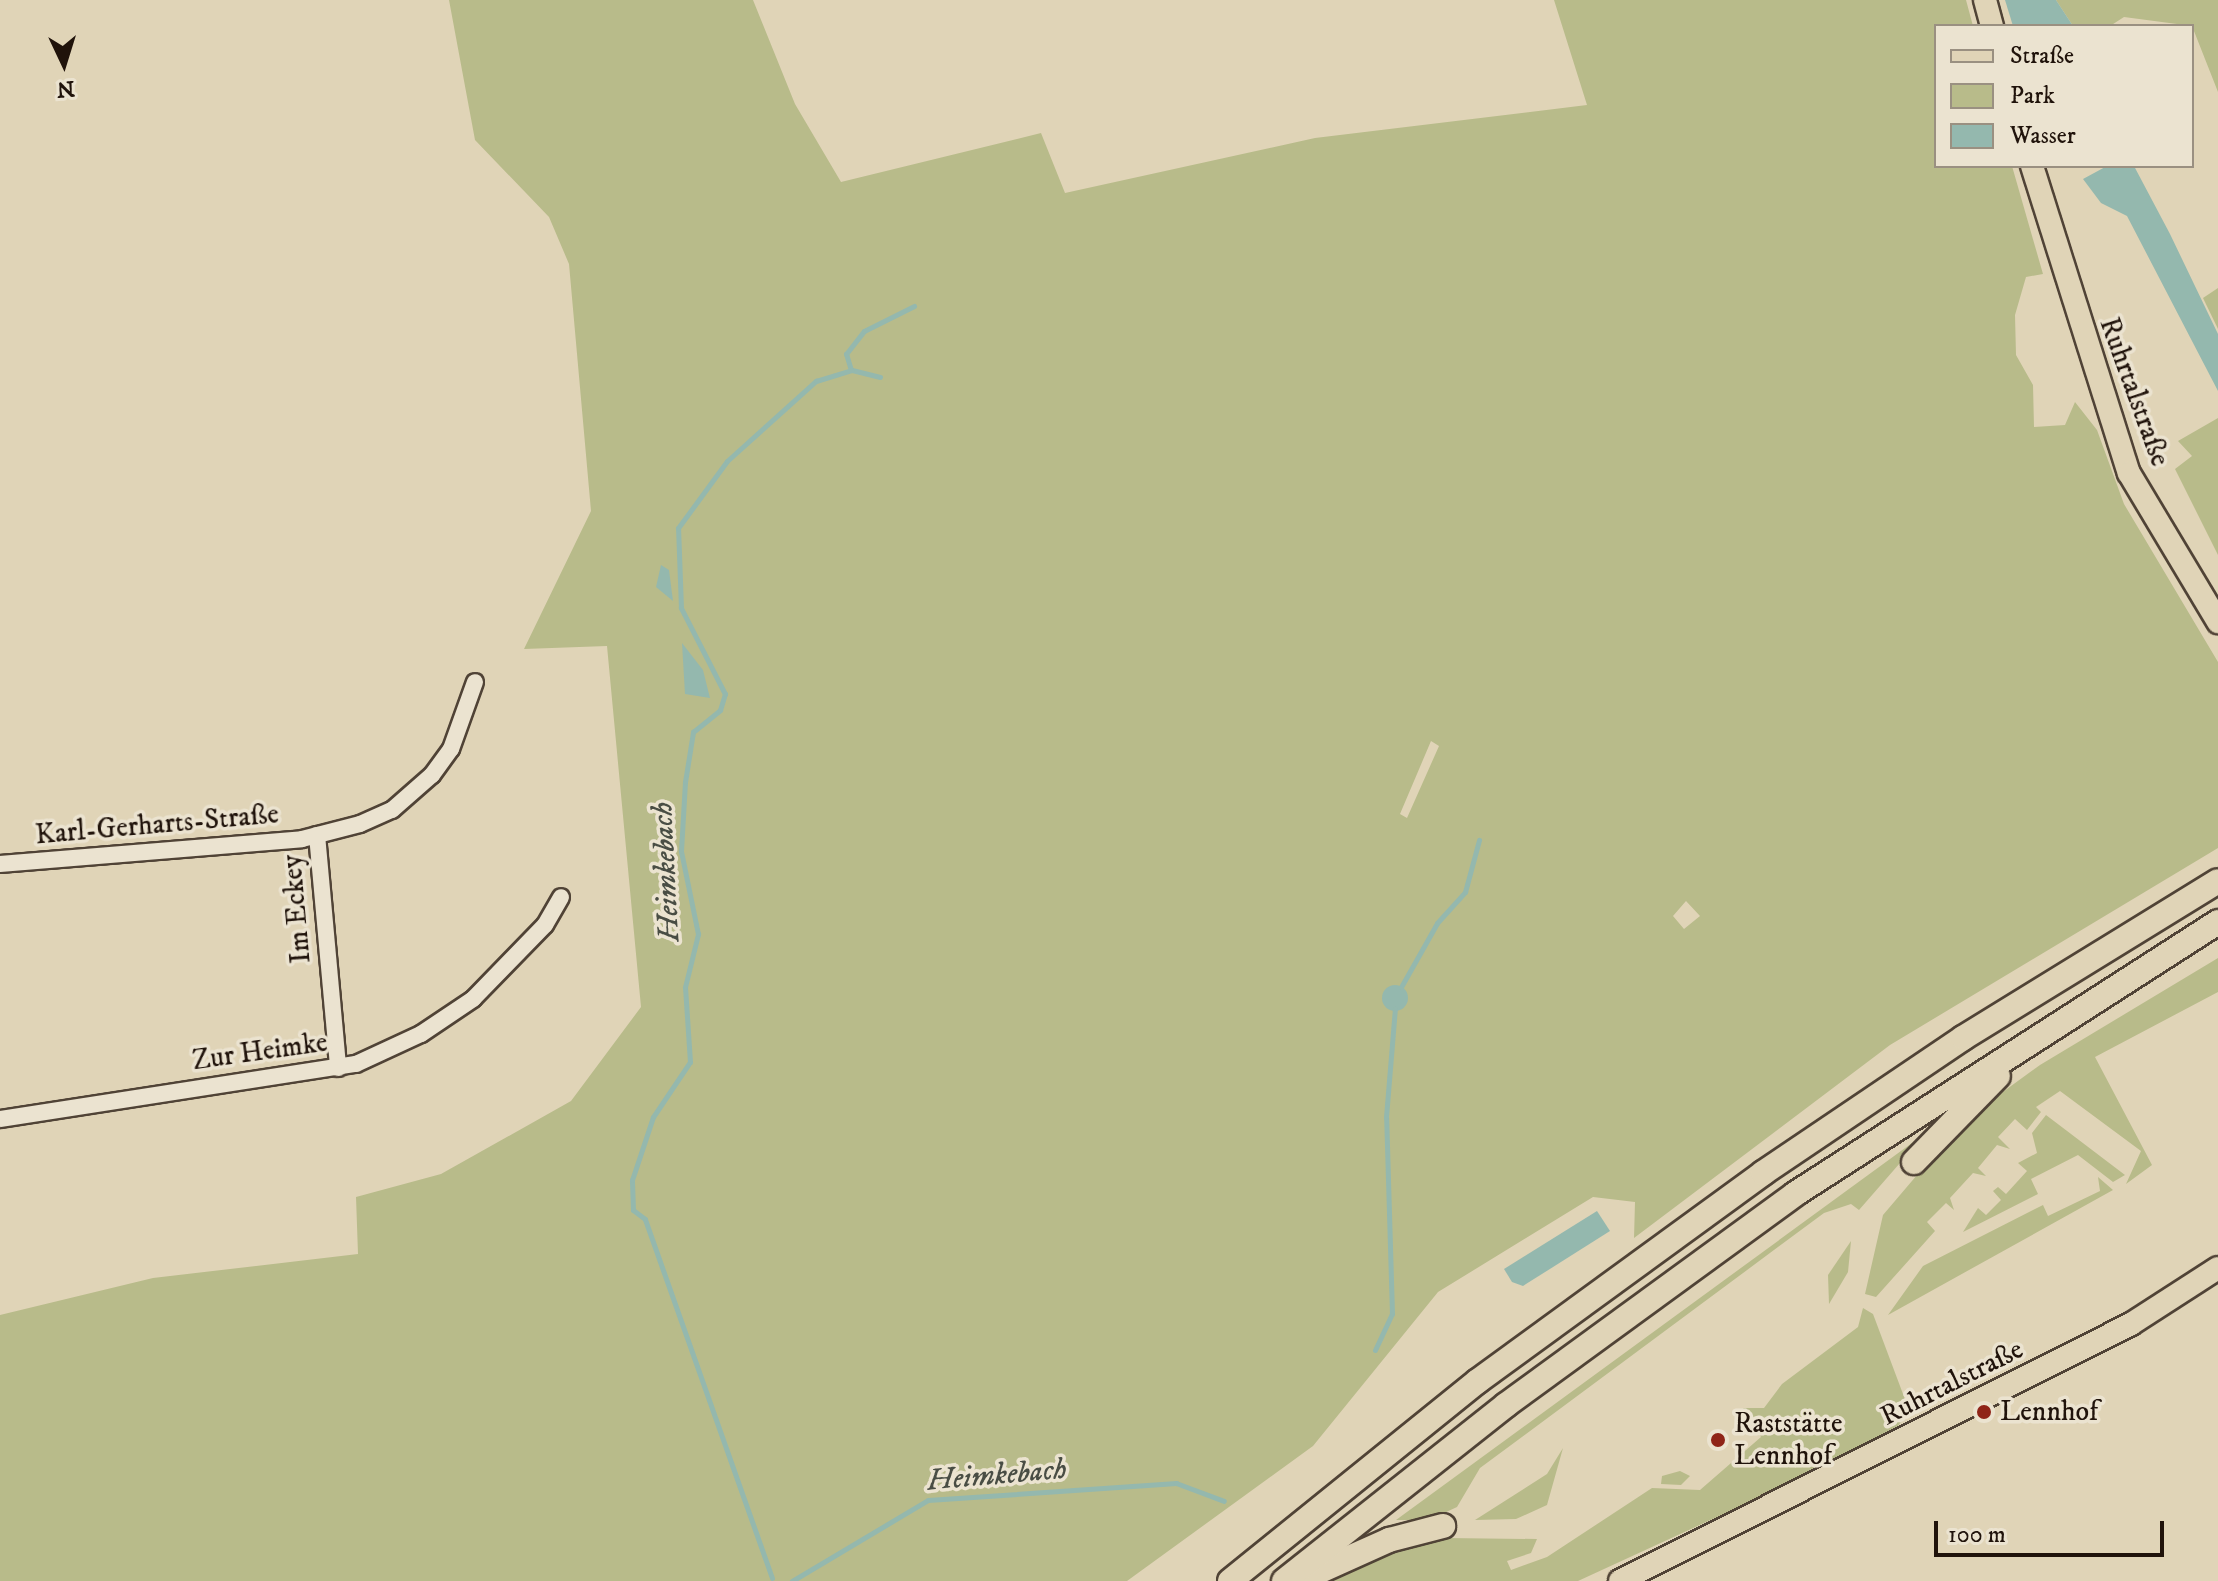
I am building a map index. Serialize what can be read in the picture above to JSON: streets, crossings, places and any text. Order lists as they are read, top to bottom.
{
  "streets": {
    "main road": ["Ruhrtalstraße"],
    "street": ["Karl-Gerharts-Straße", "Im Eckey", "Zur Heimke"]
  },
  "crossings": [
    ["Karl-Gerharts-Straße", "Im Eckey"],
    ["Im Eckey", "Zur Heimke"]
  ],
  "water": ["Heimkebach"],
  "places": ["Lennhof", "Raststätte Lennhof"],
  "legend": ["Straße", "Park", "Wasser"],
  "scale_bar": "100 m",
  "north": "bottom"
}
